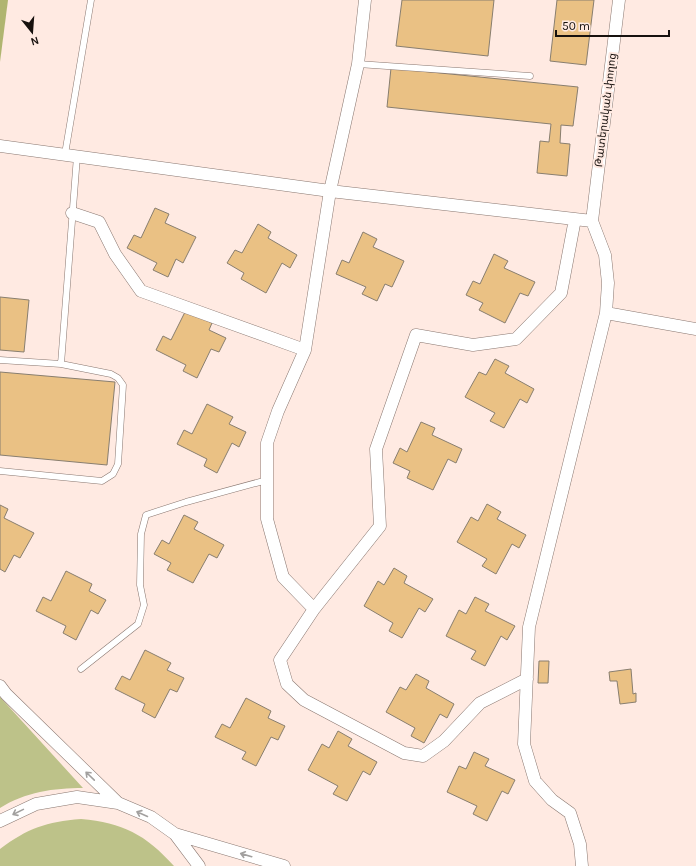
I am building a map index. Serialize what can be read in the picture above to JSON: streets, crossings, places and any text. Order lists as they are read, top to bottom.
{
  "streets": {
    "street": ["Թատերական փողոց"]
  },
  "scale_bar": "50 m",
  "north": "bottom"
}
